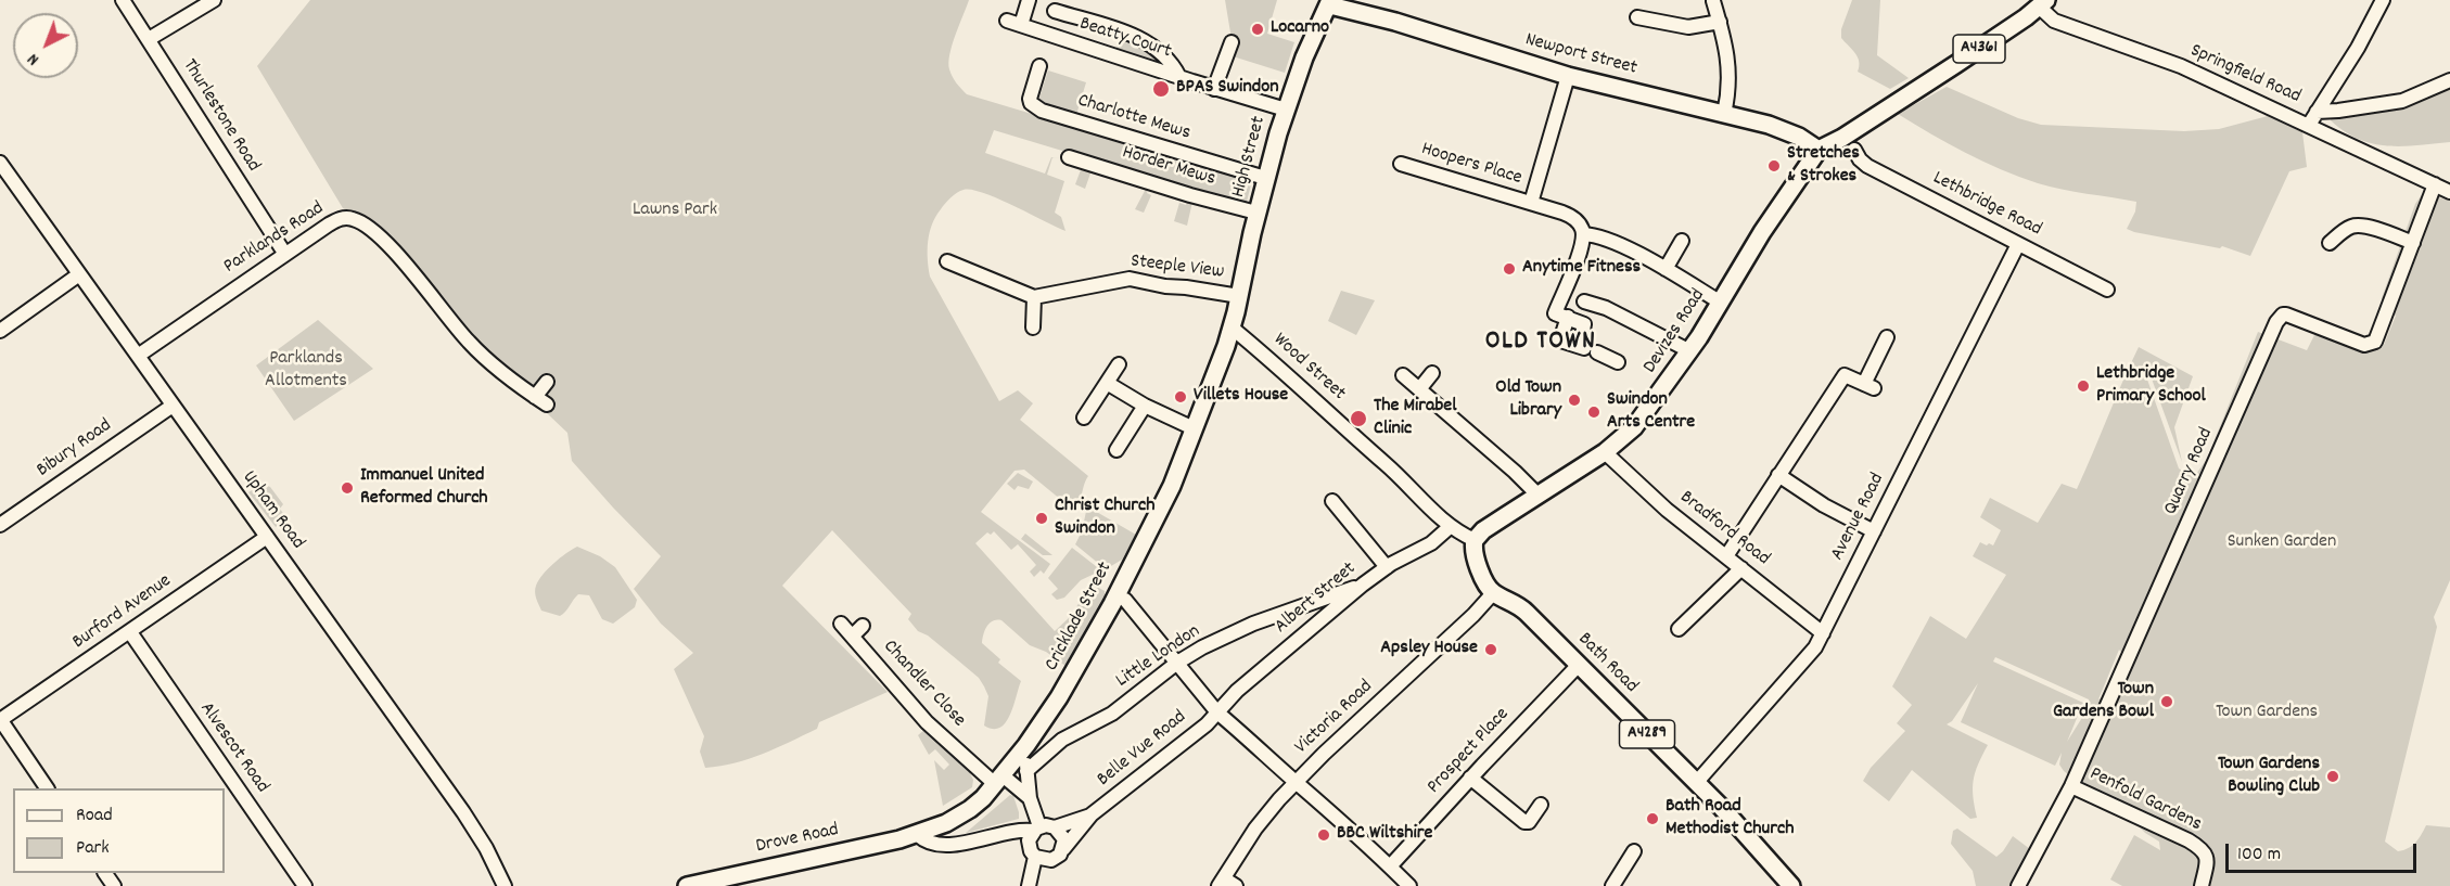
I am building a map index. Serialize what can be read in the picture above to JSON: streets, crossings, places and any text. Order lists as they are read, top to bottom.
{
  "streets": {
    "main road": [
      "A4361",
      "Newport Street",
      "High Street",
      "Devizes Road",
      "Cricklade Street",
      "Bath Road",
      "A4289",
      "Drove Road"
    ],
    "street": [
      "Beatty Court",
      "Springfield Road",
      "Thurlestone Road",
      "Charlotte Mews",
      "Hoopers Place",
      "Horder Mews",
      "Lethbridge Road",
      "Parklands Road",
      "Steeple View",
      "Wood Street",
      "Bibury Road",
      "Quarry Road",
      "Upham Road",
      "Avenue Road",
      "Bradford Road",
      "Albert Street",
      "Burford Avenue",
      "Little London",
      "Chandler Close",
      "Victoria Road",
      "Alvescot Road",
      "Belle Vue Road",
      "Prospect Place",
      "Penfold Gardens"
    ]
  },
  "crossings": [
    ["Beatty Court", "High Street"],
    ["Newport Street", "High Street"],
    ["Newport Street", "Hoopers Place"],
    ["Newport Street", "Devizes Road"],
    ["Springfield Road", "Devizes Road"],
    ["Springfield Road", "Quarry Road"],
    ["Thurlestone Road", "Parklands Road"],
    ["Charlotte Mews", "High Street"],
    ["High Street", "Horder Mews"],
    ["High Street", "Steeple View"],
    ["High Street", "Wood Street"],
    ["High Street", "Cricklade Street"],
    ["Lethbridge Road", "Avenue Road"],
    ["Parklands Road", "Upham Road"],
    ["Devizes Road", "Wood Street"],
    ["Devizes Road", "Bradford Road"],
    ["Wood Street", "Albert Street"],
    ["Wood Street", "Cricklade Street"],
    ["Bibury Road", "Upham Road"],
    ["Quarry Road", "Penfold Gardens"],
    ["Upham Road", "Burford Avenue"],
    ["Avenue Road", "Bradford Road"],
    ["Avenue Road", "Bath Road"],
    ["Albert Street", "Little London"],
    ["Albert Street", "Belle Vue Road"],
    ["Burford Avenue", "Alvescot Road"],
    ["Cricklade Street", "Chandler Close"],
    ["Cricklade Street", "Drove Road"],
    ["Bath Road", "Victoria Road"],
    ["Bath Road", "Prospect Place"],
    ["Belle Vue Road", "Drove Road"]
  ],
  "districts": ["OLD TOWN"],
  "parks": [
    "Lawns Park",
    "Parklands Allotments",
    "Sunken Garden",
    "Town Gardens"
  ],
  "places": [
    "Locarno",
    "BPAS Swindon",
    "Stretches & Strokes",
    "Anytime Fitness",
    "Lethbridge Primary School",
    "Villets House",
    "Old Town Library",
    "Swindon Arts Centre",
    "The Mirabel Clinic",
    "Immanuel United Reformed Church",
    "Christ Church Swindon",
    "Apsley House",
    "Town Gardens Bowl",
    "Town Gardens Bowling Club",
    "Bath Road Methodist Church",
    "BBC Wiltshire"
  ],
  "legend": ["Road", "Park"],
  "scale_bar": "100 m",
  "north": "bottom left"
}
